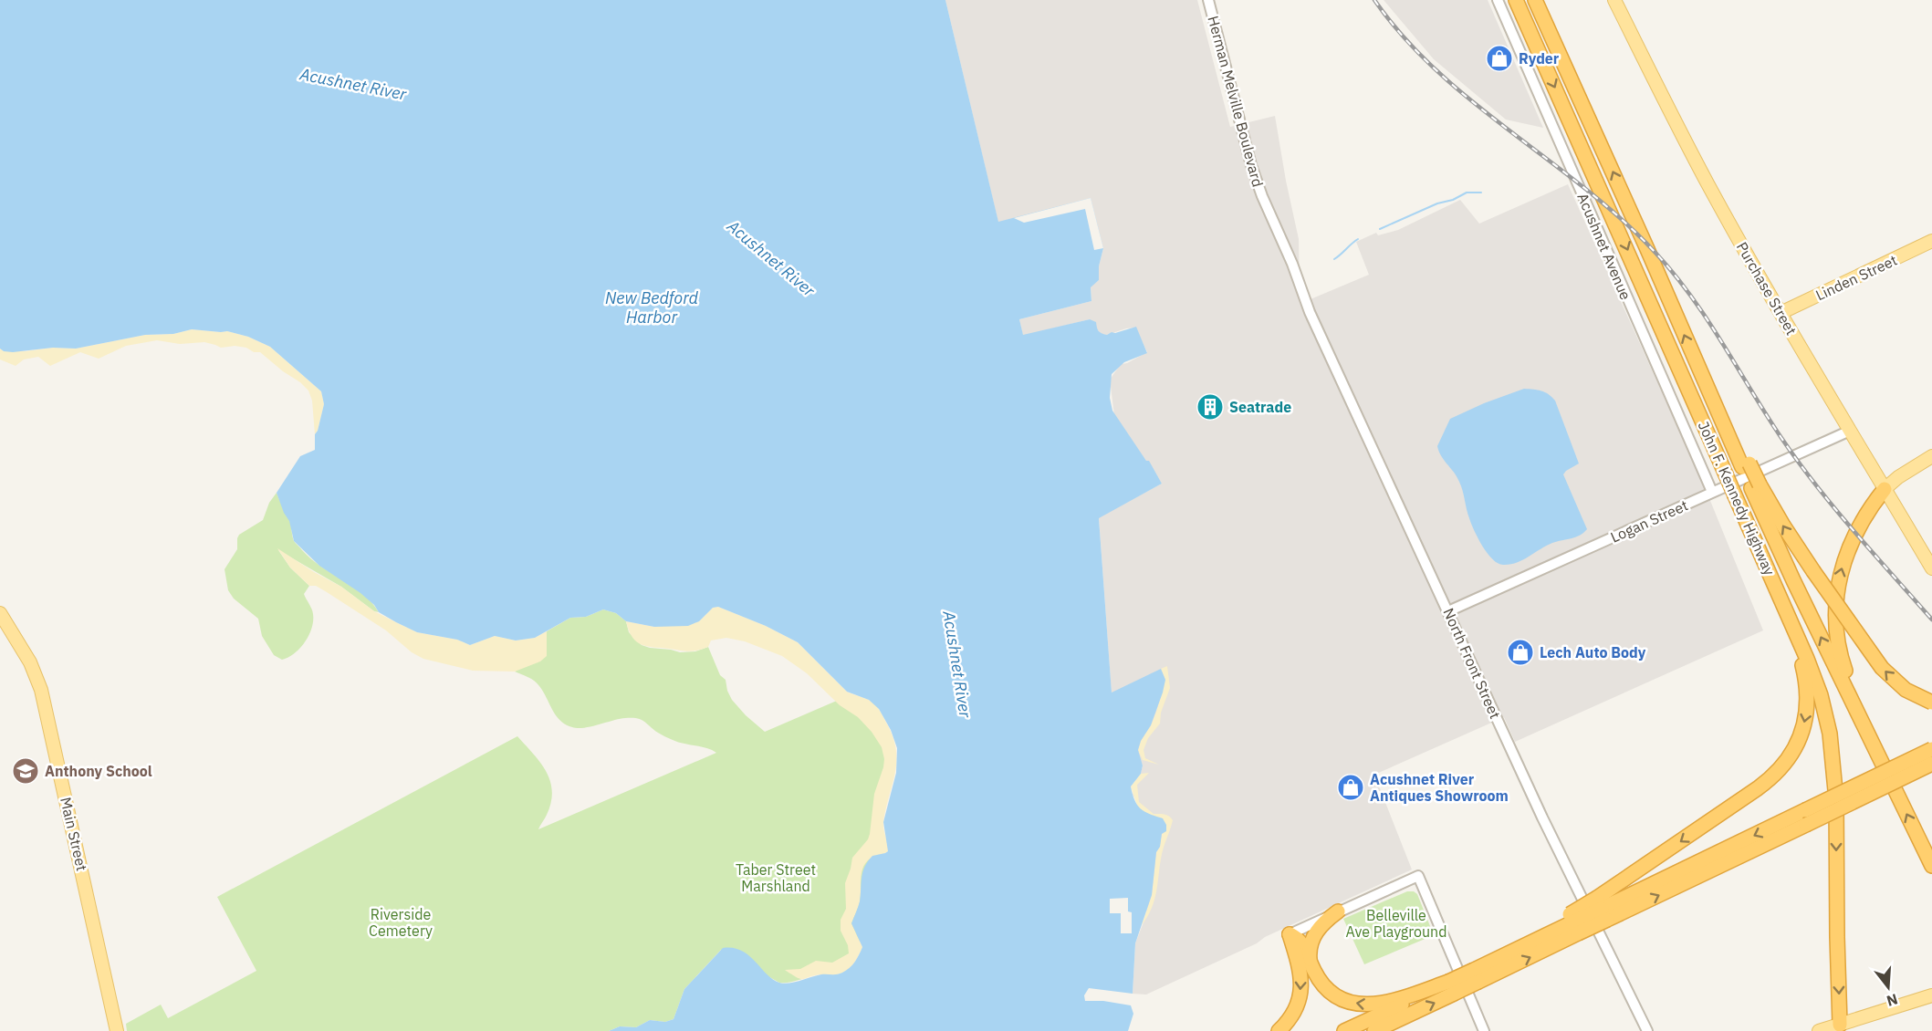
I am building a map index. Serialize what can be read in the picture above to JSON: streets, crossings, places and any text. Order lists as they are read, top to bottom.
{
  "streets": {
    "highway": ["John F. Kennedy Highway"],
    "main road": ["Linden Street", "Purchase Street", "Main Street"],
    "street": [
      "Herman Melville Boulevard",
      "Acushnet Avenue",
      "Logan Street",
      "North Front Street"
    ]
  },
  "crossings": [
    ["Herman Melville Boulevard", "North Front Street"],
    ["Acushnet Avenue", "Logan Street"],
    ["Linden Street", "Purchase Street"],
    ["Purchase Street", "Logan Street"],
    ["Logan Street", "North Front Street"]
  ],
  "water": ["Acushnet River", "New Bedford Harbor"],
  "parks": ["Taber Street Marshland", "Riverside Cemetery", "Belleville Ave Playground"],
  "places": {
    "shop": ["Ryder", "Lech Auto Body", "Acushnet River Antiques Showroom"],
    "building": ["Seatrade"],
    "school or university": ["Anthony School"]
  },
  "north": "bottom"
}
